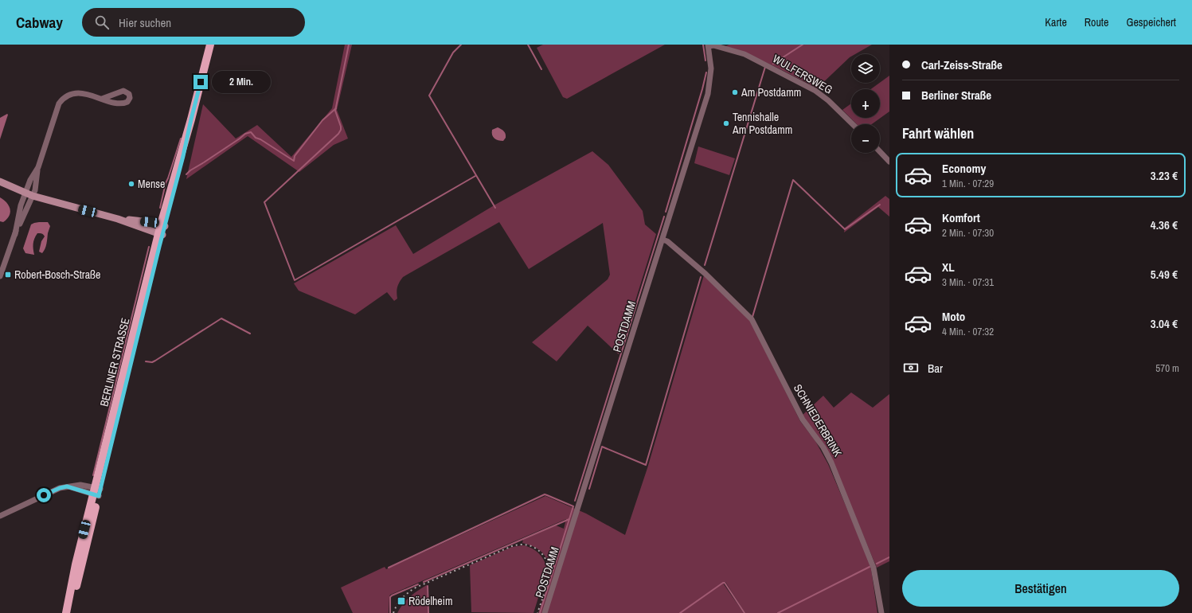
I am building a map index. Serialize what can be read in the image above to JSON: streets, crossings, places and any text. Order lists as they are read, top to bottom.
{
  "streets": {
    "main road": ["BERLINER STRASSE"],
    "street": ["WULFERSWEG", "POSTDAMM", "SCHNIEDERBRINK"]
  },
  "crossings": [
    ["WULFERSWEG", "POSTDAMM"],
    ["POSTDAMM", "SCHNIEDERBRINK"]
  ],
  "places": {
    "other": ["Am Postdamm", "Tennishalle Am Postdamm", "Mense"],
    "transit": ["Robert-Bosch-Straße", "Rödelheim"]
  },
  "page": {
    "header": "Cabway",
    "search": "Hier suchen",
    "nav": ["Karte", "Route", "Gespeichert"],
    "banner": ["Carl-Zeiss-Straße", "Berliner Straße"],
    "map_buttons": ["+", "−"],
    "bubble": "2 Min.",
    "heading": "Fahrt wählen",
    "list": [
      {
        "name": "Economy",
        "note": "1 Min. · 07:29",
        "value": "3.23 €"
      },
      {
        "name": "Komfort",
        "note": "2 Min. · 07:30",
        "value": "4.36 €"
      },
      {
        "name": "XL",
        "note": "3 Min. · 07:31",
        "value": "5.49 €"
      },
      {
        "name": "Moto",
        "note": "4 Min. · 07:32",
        "value": "3.04 €"
      }
    ],
    "pay": ["Bar", "570 m"],
    "buttons": "Bestätigen"
  }
}
